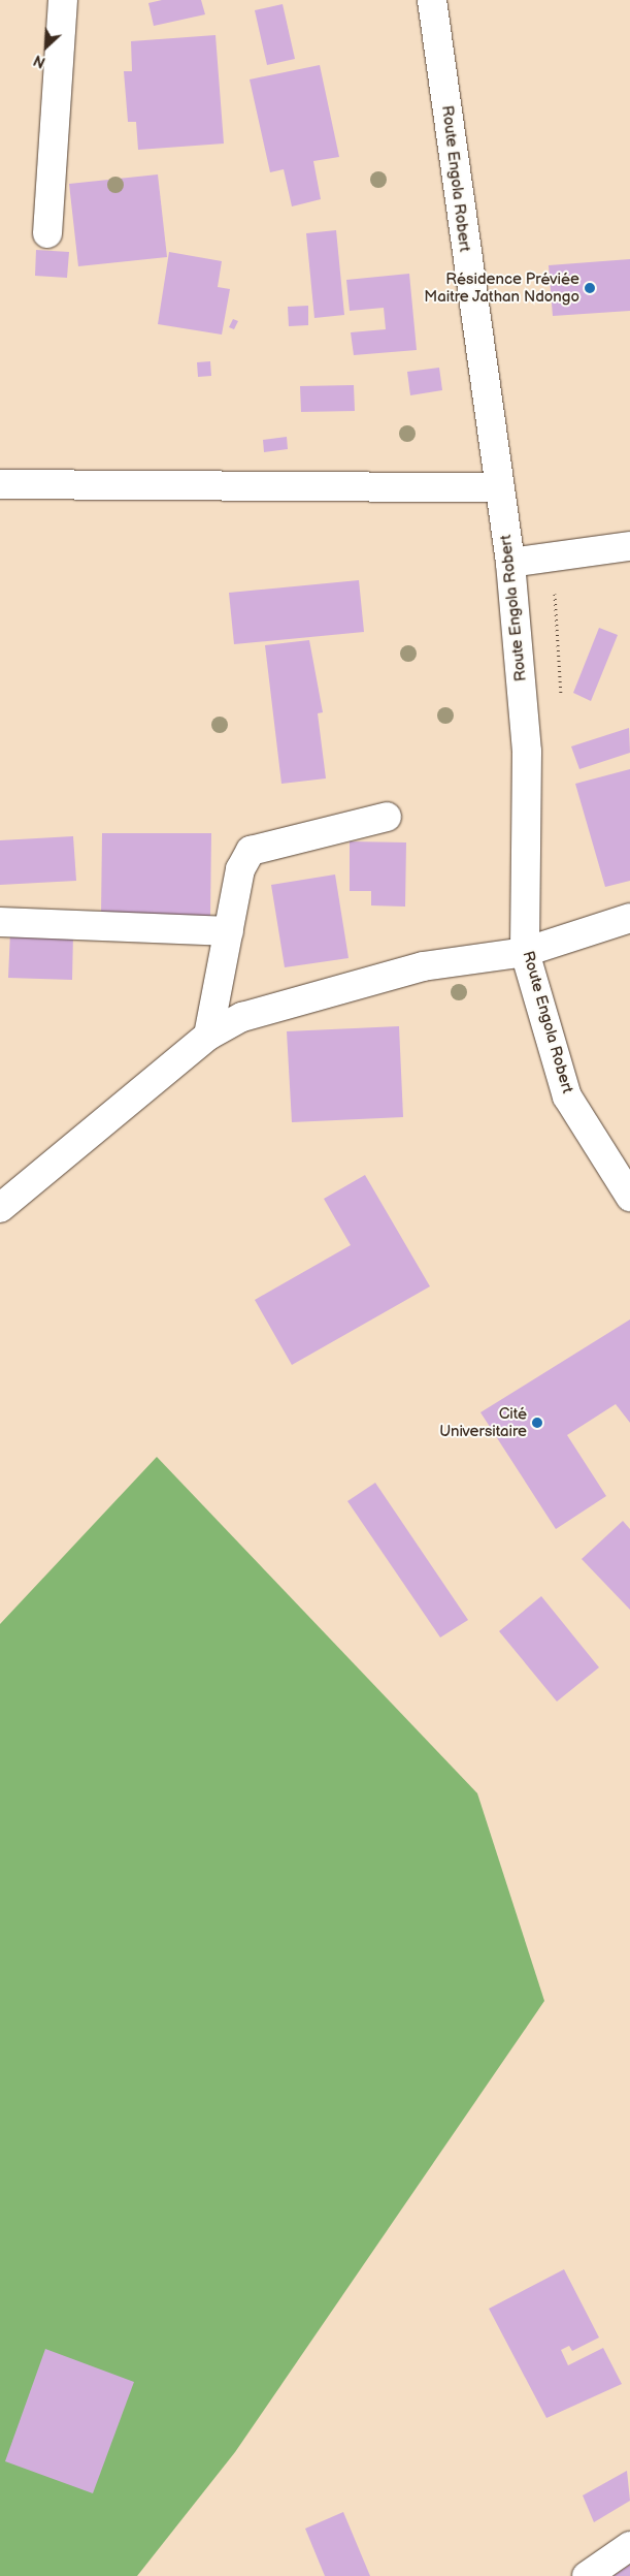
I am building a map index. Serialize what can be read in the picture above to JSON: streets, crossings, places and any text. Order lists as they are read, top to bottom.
{
  "streets": {
    "street": ["Route Engola Robert"]
  },
  "places": ["Résidence Préviée Maitre Jathan Ndongo", "Cité Universitaire"],
  "north": "bottom left"
}
